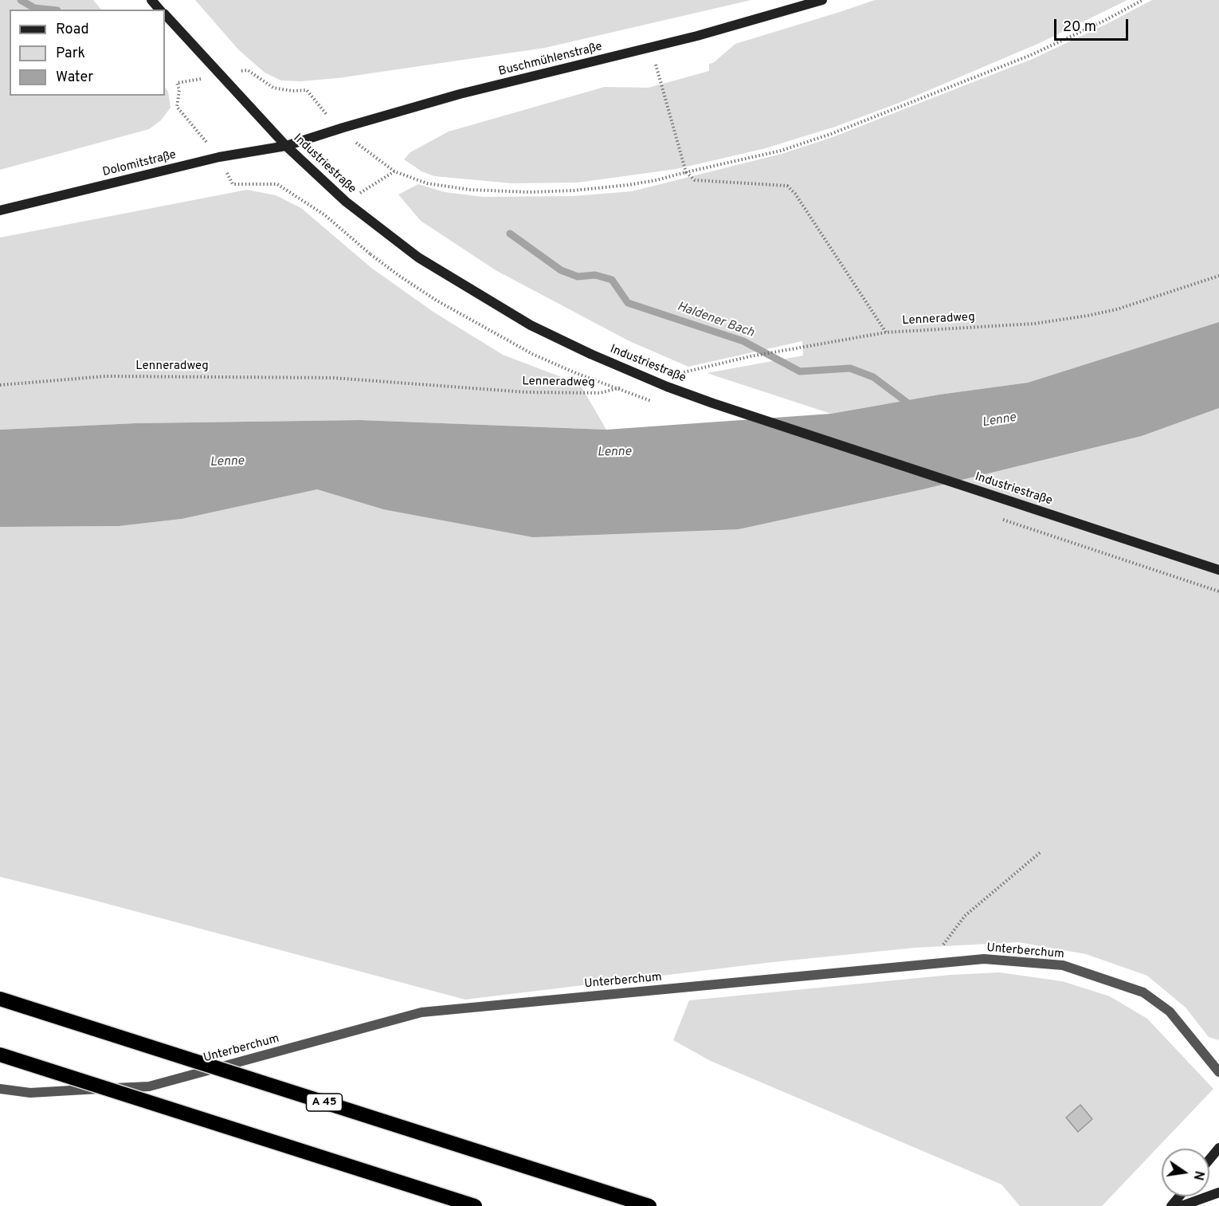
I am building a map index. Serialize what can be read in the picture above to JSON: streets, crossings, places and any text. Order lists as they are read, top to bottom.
{
  "streets": {
    "highway": ["A 45"],
    "main road": ["Buschmühlenstraße", "Dolomitstraße", "Industriestraße"],
    "street": ["Unterberchum"],
    "path": ["Lenneradweg"]
  },
  "crossings": [
    ["Buschmühlenstraße", "Dolomitstraße"],
    ["Buschmühlenstraße", "Industriestraße"],
    ["Dolomitstraße", "Industriestraße"]
  ],
  "water": ["Haldener Bach", "Lenne"],
  "legend": ["Road", "Park", "Water"],
  "scale_bar": "20 m",
  "north": "right"
}
